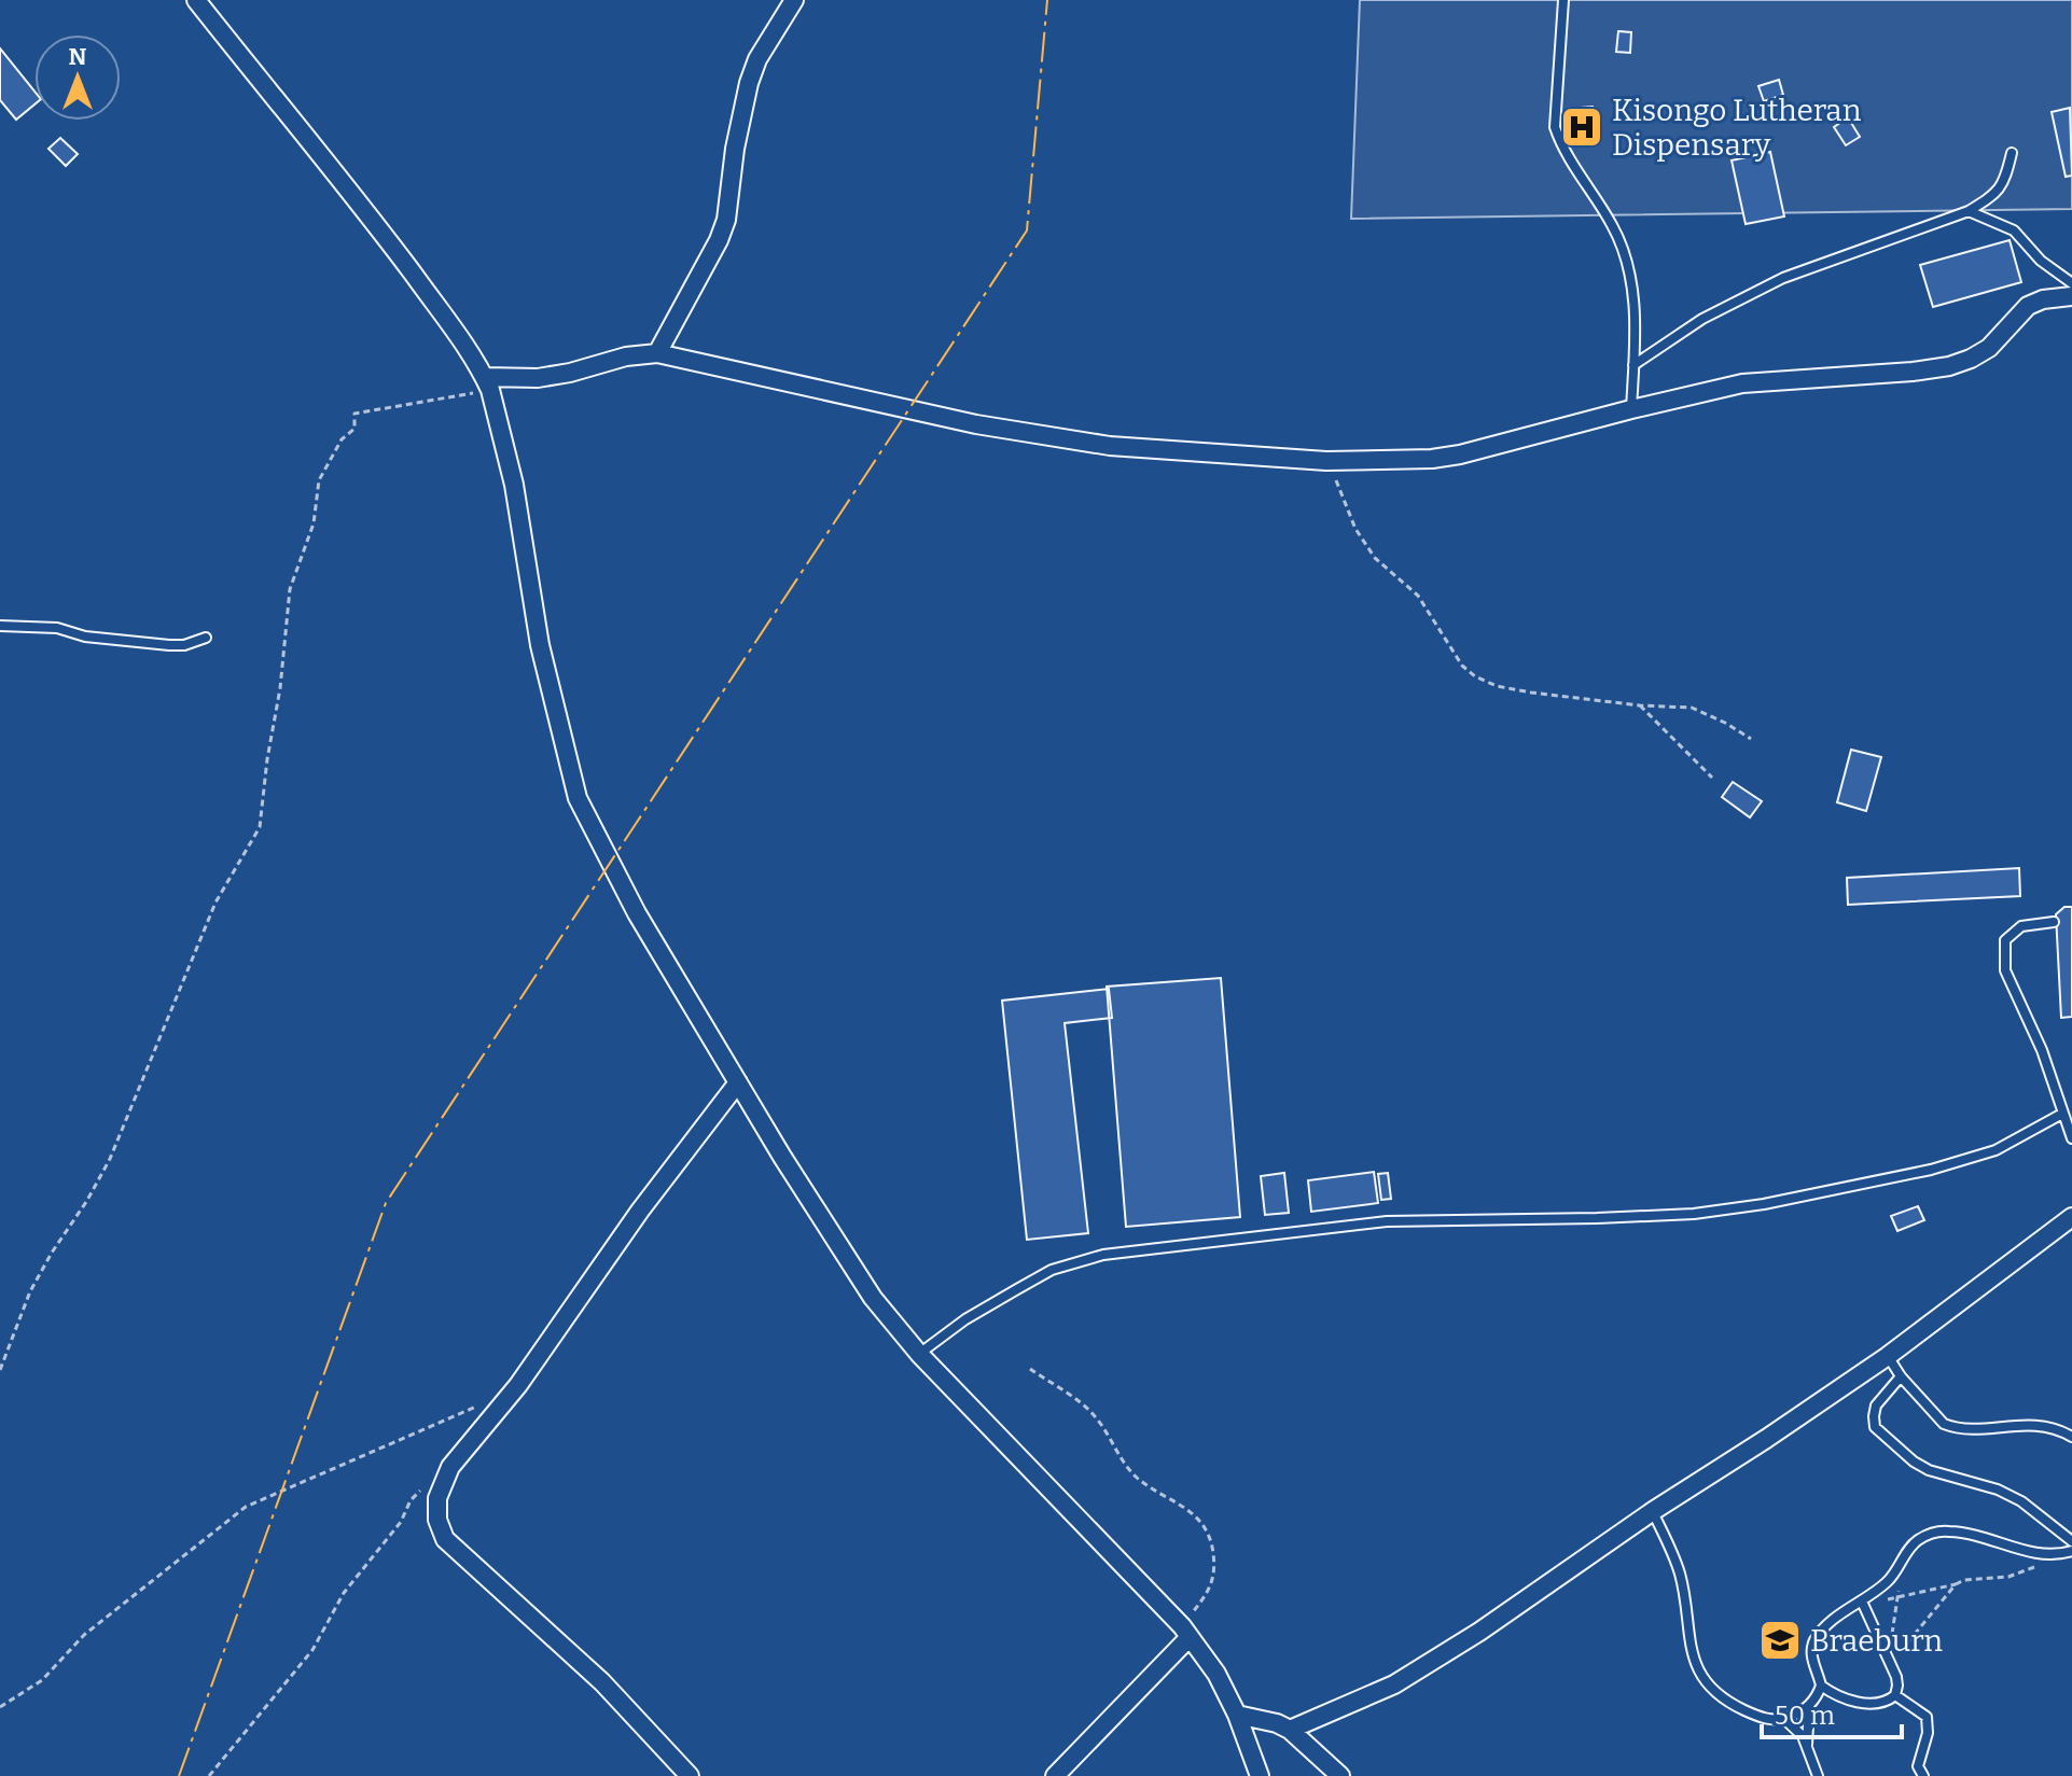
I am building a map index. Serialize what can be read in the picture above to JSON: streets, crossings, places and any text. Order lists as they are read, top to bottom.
{
  "places": {
    "hospital": ["Kisongo Lutheran Dispensary"],
    "school or university": ["Braeburn"]
  },
  "scale_bar": "50 m",
  "north": "top"
}
